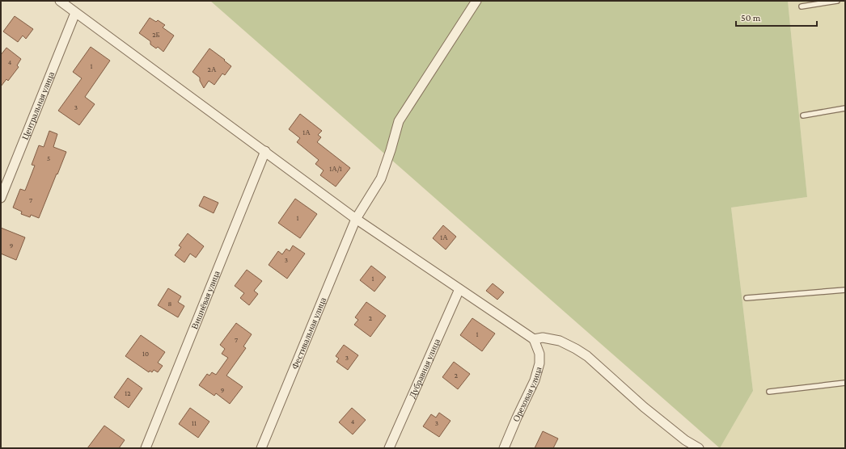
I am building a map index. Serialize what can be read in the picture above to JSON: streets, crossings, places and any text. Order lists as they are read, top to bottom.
{
  "streets": {
    "street": [
      "Центральная улица",
      "Вишнёвая улица",
      "Фестивальная улица",
      "Дубравная улица",
      "Ореховая улица"
    ]
  },
  "house_numbers": [
    "2Б",
    "4",
    "1",
    "2А",
    "3",
    "1А",
    "5",
    "1А/1",
    "7",
    "1",
    "1А",
    "9",
    "3",
    "1",
    "8",
    "2",
    "1",
    "7",
    "10",
    "3",
    "2",
    "9",
    "12",
    "4",
    "11",
    "3"
  ],
  "scale_bar": "50 m"
}
